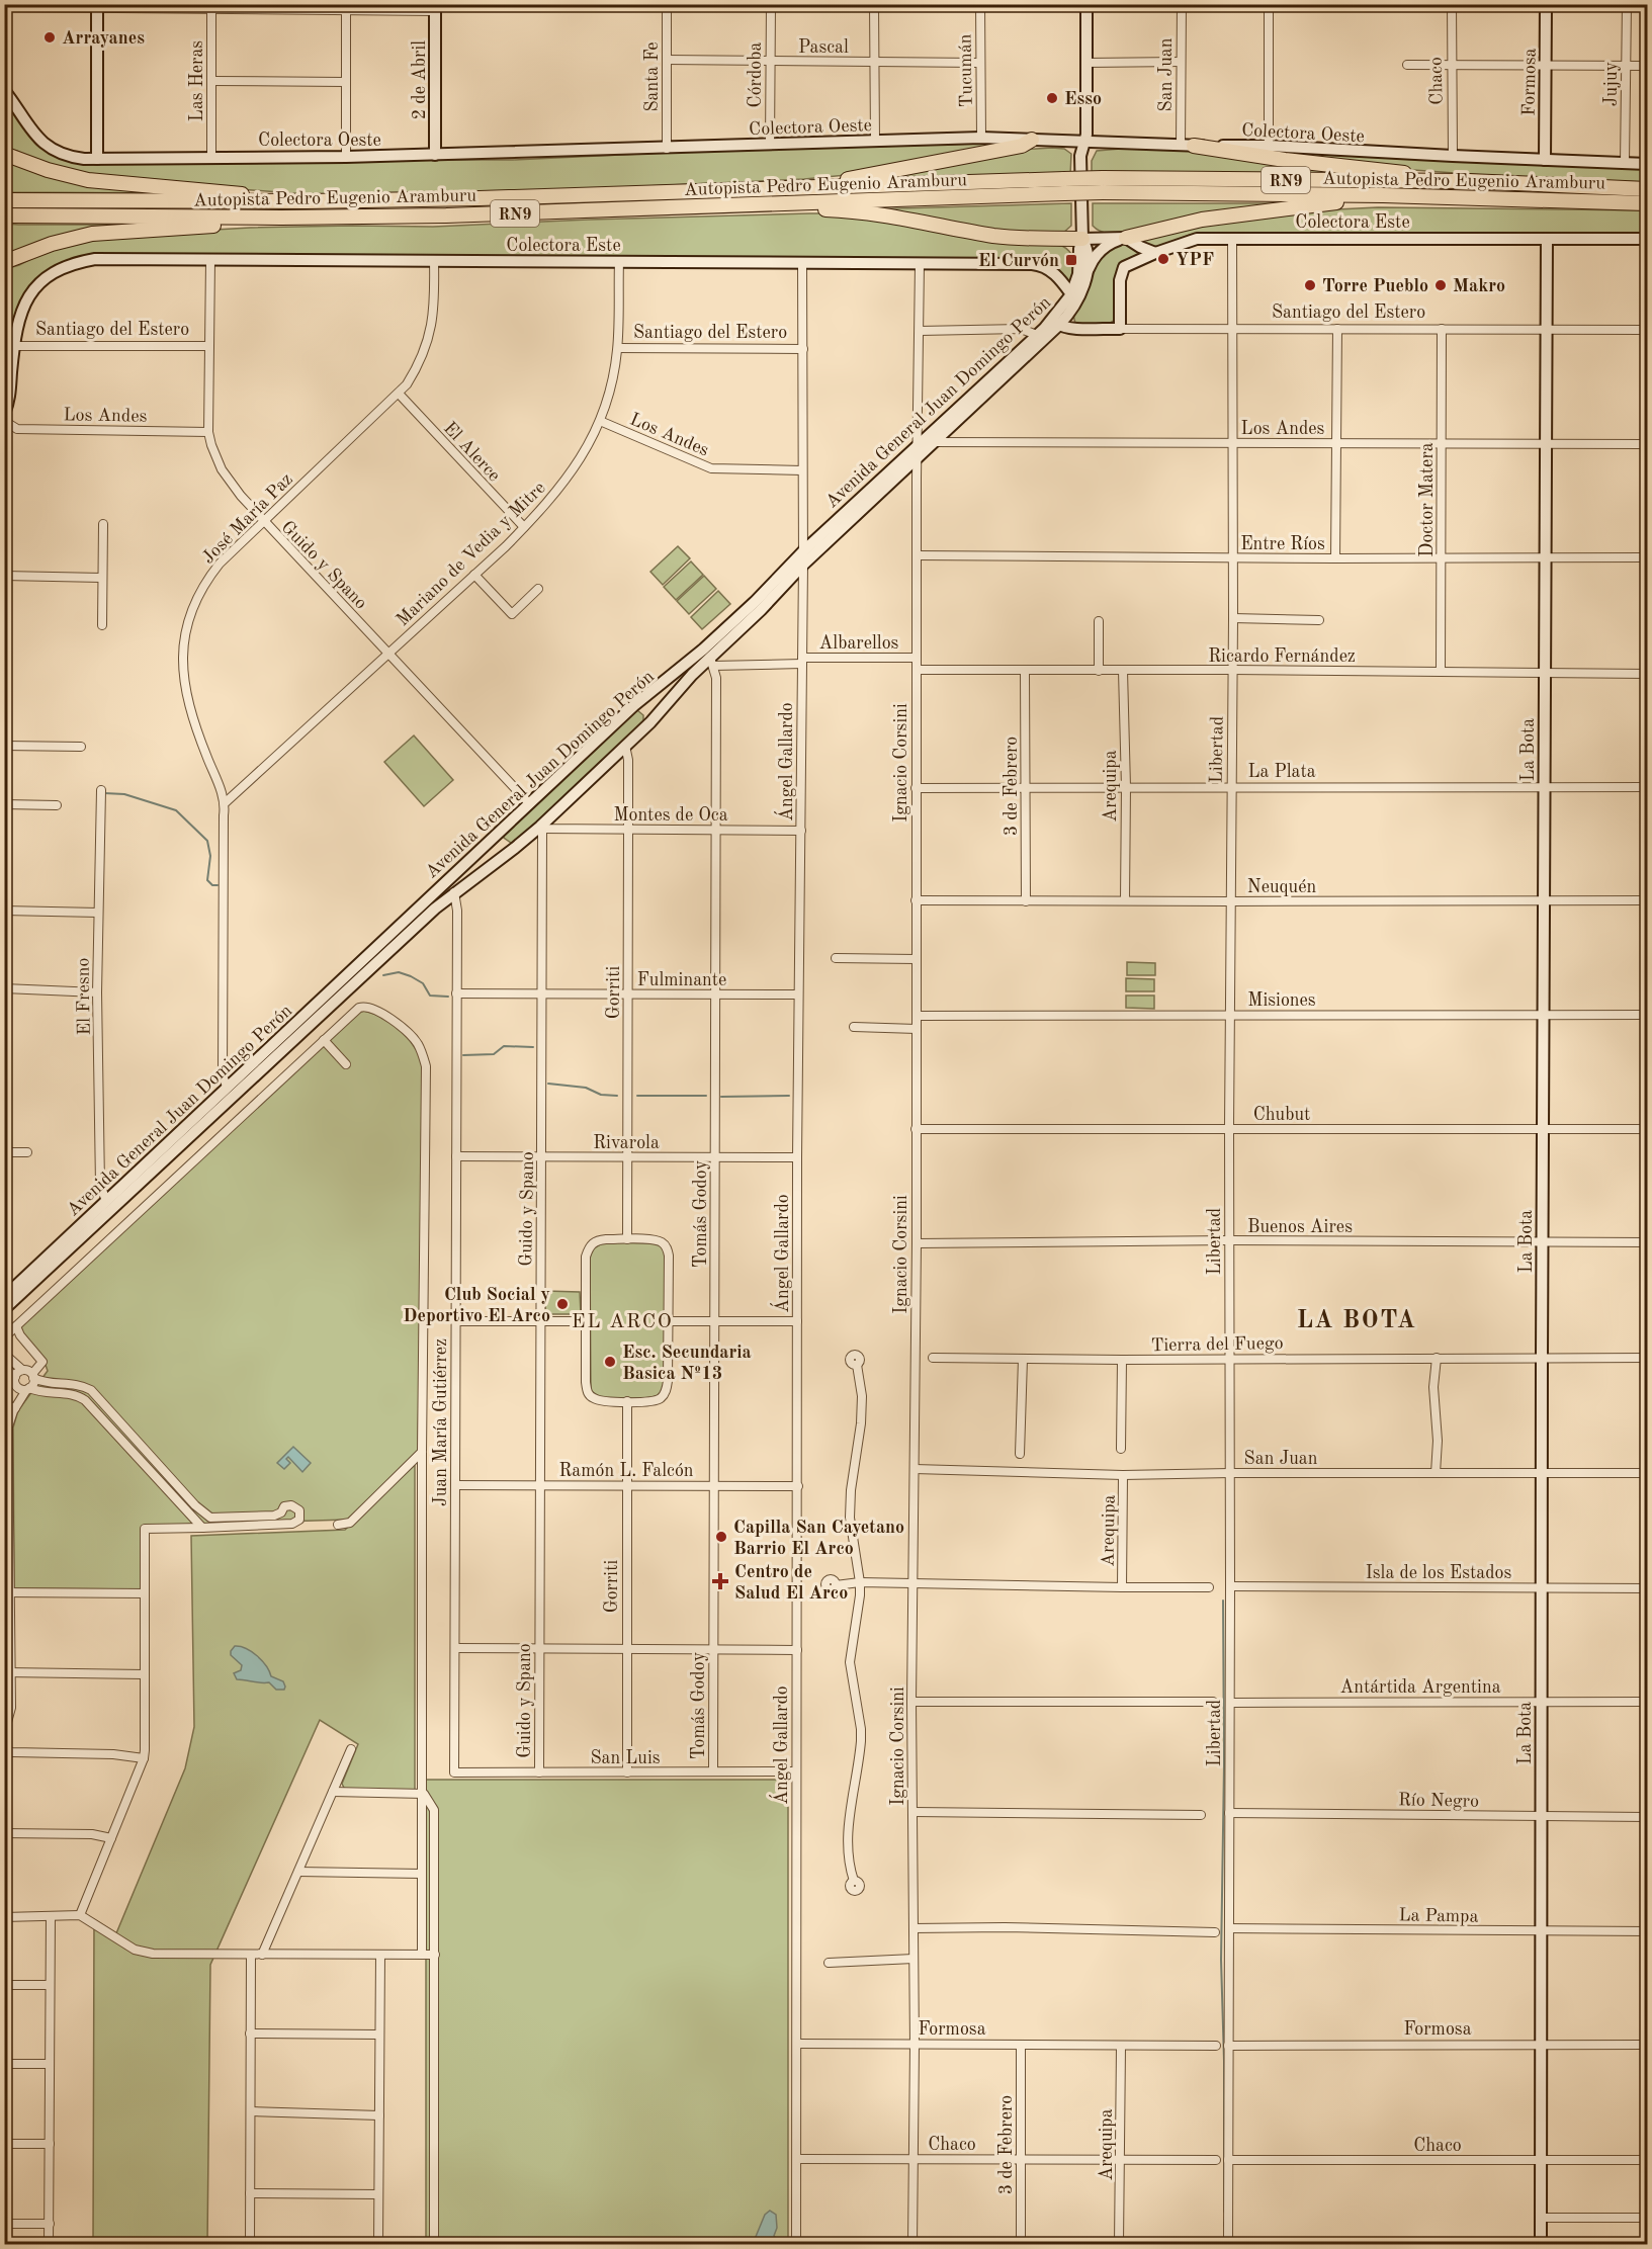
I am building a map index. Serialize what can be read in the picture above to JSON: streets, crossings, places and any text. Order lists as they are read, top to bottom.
{
  "streets": {
    "highway": ["RN9", "Autopista Pedro Eugenio Aramburu"],
    "street": [
      "Pascal",
      "Tucumán",
      "Córdoba",
      "San Juan",
      "Santa Fe",
      "2 de Abril",
      "Las Heras",
      "Chaco",
      "Formosa",
      "Jujuy",
      "Colectora Oeste",
      "Colectora Este",
      "Santiago del Estero",
      "Avenida General Juan Domingo Perón",
      "Los Andes",
      "El Alerce",
      "Doctor Matera",
      "José María Paz",
      "Entre Ríos",
      "Mariano de Vedia y Mitre",
      "Guido y Spano",
      "Albarellos",
      "Ricardo Fernández",
      "Libertad",
      "La Bota",
      "Ángel Gallardo",
      "Ignacio Corsini",
      "La Plata",
      "3 de Febrero",
      "Arequipa",
      "Montes de Oca",
      "Neuquén",
      "Fulminante",
      "Gorriti",
      "El Fresno",
      "Misiones",
      "Chubut",
      "Rivarola",
      "Tomás Godoy",
      "Buenos Aires",
      "Tierra del Fuego",
      "Juan María Gutiérrez",
      "Ramón L. Falcón",
      "Isla de los Estados",
      "Antártida Argentina",
      "San Luis",
      "Río Negro",
      "La Pampa"
    ]
  },
  "crossings": [
    ["Pascal", "Tucumán"],
    ["Pascal", "Córdoba"],
    ["Pascal", "Santa Fe"],
    ["Tucumán", "Colectora Oeste"],
    ["Córdoba", "Colectora Oeste"],
    ["San Juan", "Colectora Oeste"],
    ["San Juan", "Libertad"],
    ["San Juan", "La Bota"],
    ["San Juan", "Ignacio Corsini"],
    ["San Juan", "Arequipa"],
    ["Santa Fe", "Colectora Oeste"],
    ["2 de Abril", "Colectora Oeste"],
    ["Las Heras", "Colectora Oeste"],
    ["Chaco", "Colectora Oeste"],
    ["Chaco", "Libertad"],
    ["Chaco", "La Bota"],
    ["Chaco", "Ángel Gallardo"],
    ["Chaco", "Ignacio Corsini"],
    ["Chaco", "3 de Febrero"],
    ["Chaco", "Arequipa"],
    ["Formosa", "Colectora Oeste"],
    ["Formosa", "Libertad"],
    ["Formosa", "La Bota"],
    ["Formosa", "Ángel Gallardo"],
    ["Formosa", "Ignacio Corsini"],
    ["Formosa", "3 de Febrero"],
    ["Formosa", "Arequipa"],
    ["Jujuy", "Colectora Oeste"],
    ["Colectora Este", "Santiago del Estero"],
    ["Colectora Este", "Avenida General Juan Domingo Perón"],
    ["Colectora Este", "José María Paz"],
    ["Colectora Este", "Mariano de Vedia y Mitre"],
    ["Colectora Este", "Guido y Spano"],
    ["Colectora Este", "Libertad"],
    ["Colectora Este", "La Bota"],
    ["Colectora Este", "Ángel Gallardo"],
    ["Colectora Este", "Ignacio Corsini"],
    ["Santiago del Estero", "Avenida General Juan Domingo Perón"],
    ["Santiago del Estero", "Doctor Matera"],
    ["Santiago del Estero", "Mariano de Vedia y Mitre"],
    ["Santiago del Estero", "Guido y Spano"],
    ["Santiago del Estero", "Libertad"],
    ["Santiago del Estero", "La Bota"],
    ["Santiago del Estero", "Ángel Gallardo"],
    ["Avenida General Juan Domingo Perón", "Los Andes"],
    ["Avenida General Juan Domingo Perón", "José María Paz"],
    ["Avenida General Juan Domingo Perón", "Guido y Spano"],
    ["Avenida General Juan Domingo Perón", "Albarellos"],
    ["Avenida General Juan Domingo Perón", "Ángel Gallardo"],
    ["Avenida General Juan Domingo Perón", "Ignacio Corsini"],
    ["Avenida General Juan Domingo Perón", "Montes de Oca"],
    ["Avenida General Juan Domingo Perón", "Gorriti"],
    ["Avenida General Juan Domingo Perón", "El Fresno"],
    ["Avenida General Juan Domingo Perón", "Tomás Godoy"],
    ["Avenida General Juan Domingo Perón", "Juan María Gutiérrez"],
    ["Los Andes", "Doctor Matera"],
    ["Los Andes", "Mariano de Vedia y Mitre"],
    ["Los Andes", "Guido y Spano"],
    ["Los Andes", "Libertad"],
    ["Los Andes", "La Bota"],
    ["Los Andes", "Ángel Gallardo"],
    ["Los Andes", "Ignacio Corsini"],
    ["El Alerce", "José María Paz"],
    ["El Alerce", "Mariano de Vedia y Mitre"],
    ["Doctor Matera", "Entre Ríos"],
    ["Doctor Matera", "Ricardo Fernández"],
    ["José María Paz", "Mariano de Vedia y Mitre"],
    ["José María Paz", "Guido y Spano"],
    ["Entre Ríos", "Libertad"],
    ["Entre Ríos", "La Bota"],
    ["Entre Ríos", "Ignacio Corsini"],
    ["Mariano de Vedia y Mitre", "Guido y Spano"],
    ["Guido y Spano", "Montes de Oca"],
    ["Guido y Spano", "Fulminante"],
    ["Guido y Spano", "Rivarola"],
    ["Guido y Spano", "Ramón L. Falcón"],
    ["Guido y Spano", "San Luis"],
    ["Albarellos", "Ángel Gallardo"],
    ["Albarellos", "Ignacio Corsini"],
    ["Albarellos", "Tomás Godoy"],
    ["Ricardo Fernández", "Libertad"],
    ["Ricardo Fernández", "La Bota"],
    ["Ricardo Fernández", "Ignacio Corsini"],
    ["Ricardo Fernández", "3 de Febrero"],
    ["Ricardo Fernández", "Arequipa"],
    ["Libertad", "La Plata"],
    ["Libertad", "Neuquén"],
    ["Libertad", "Misiones"],
    ["Libertad", "Chubut"],
    ["Libertad", "Buenos Aires"],
    ["Libertad", "Tierra del Fuego"],
    ["Libertad", "Isla de los Estados"],
    ["Libertad", "Antártida Argentina"],
    ["Libertad", "Río Negro"],
    ["Libertad", "La Pampa"],
    ["La Bota", "La Plata"],
    ["La Bota", "Neuquén"],
    ["La Bota", "Misiones"],
    ["La Bota", "Chubut"],
    ["La Bota", "Buenos Aires"],
    ["La Bota", "Tierra del Fuego"],
    ["La Bota", "Isla de los Estados"],
    ["La Bota", "Antártida Argentina"],
    ["La Bota", "Río Negro"],
    ["La Bota", "La Pampa"],
    ["Ángel Gallardo", "Montes de Oca"],
    ["Ángel Gallardo", "Fulminante"],
    ["Ángel Gallardo", "Rivarola"],
    ["Ángel Gallardo", "Ramón L. Falcón"],
    ["Ángel Gallardo", "San Luis"],
    ["Ignacio Corsini", "La Plata"],
    ["Ignacio Corsini", "Neuquén"],
    ["Ignacio Corsini", "Misiones"],
    ["Ignacio Corsini", "Chubut"],
    ["Ignacio Corsini", "Buenos Aires"],
    ["La Plata", "3 de Febrero"],
    ["La Plata", "Arequipa"],
    ["3 de Febrero", "Neuquén"],
    ["Arequipa", "Neuquén"],
    ["Montes de Oca", "Gorriti"],
    ["Montes de Oca", "Tomás Godoy"],
    ["Fulminante", "Gorriti"],
    ["Fulminante", "Tomás Godoy"],
    ["Fulminante", "Juan María Gutiérrez"],
    ["Gorriti", "Rivarola"],
    ["Gorriti", "Ramón L. Falcón"],
    ["Gorriti", "San Luis"],
    ["Rivarola", "Tomás Godoy"],
    ["Rivarola", "Juan María Gutiérrez"],
    ["Tomás Godoy", "Ramón L. Falcón"],
    ["Tomás Godoy", "San Luis"],
    ["Juan María Gutiérrez", "Ramón L. Falcón"],
    ["Juan María Gutiérrez", "San Luis"]
  ],
  "districts": ["LA BOTA", "EL ARCO"],
  "places": {
    "other": [
      "Arrayanes",
      "Esso",
      "YPF",
      "Torre Pueblo",
      "Makro",
      "Club Social y Deportivo El Arco",
      "Esc. Secundaria Basica Nº13",
      "Capilla San Cayetano Barrio El Arco"
    ],
    "transit": ["El Curvón"],
    "health": ["Centro de Salud El Arco"]
  }
}
